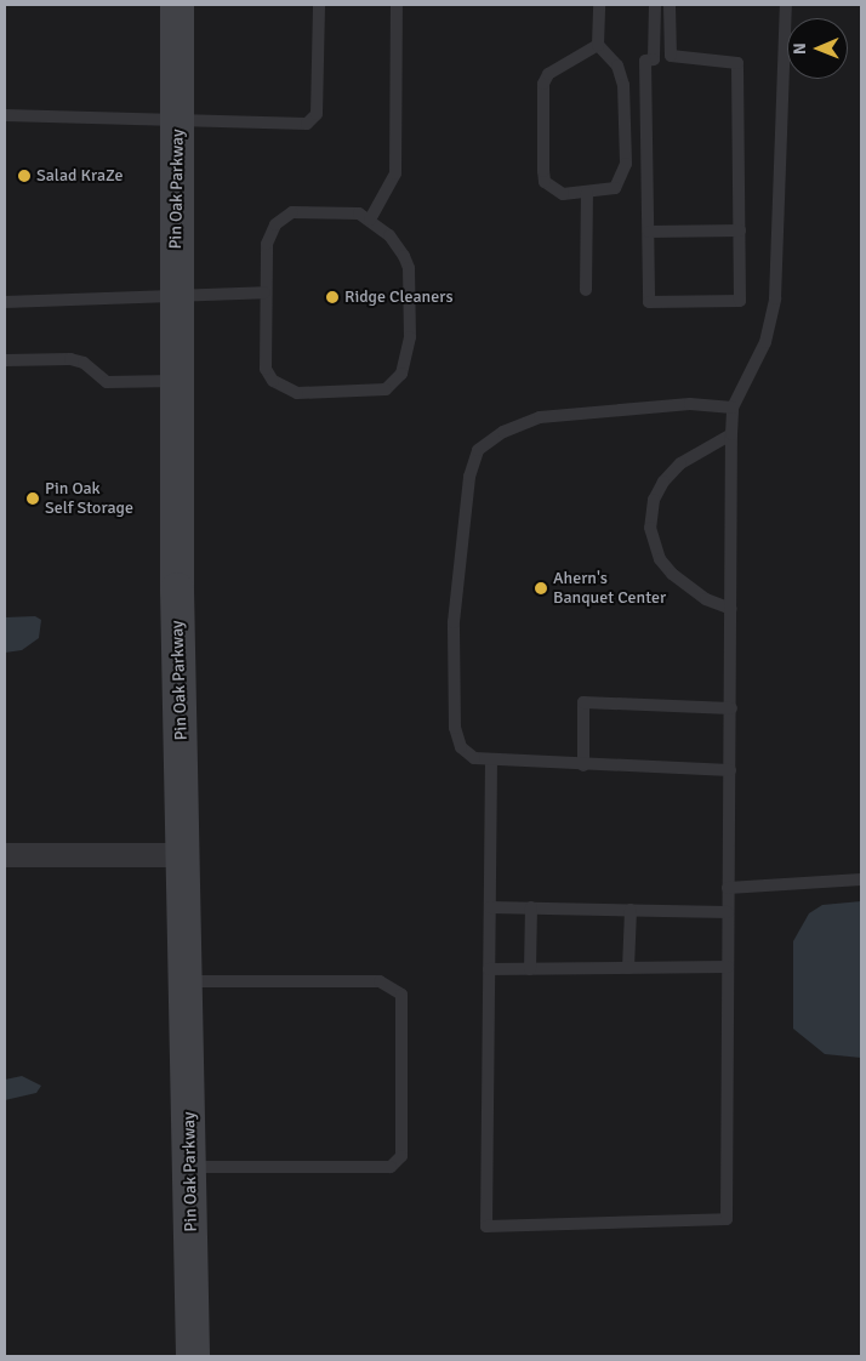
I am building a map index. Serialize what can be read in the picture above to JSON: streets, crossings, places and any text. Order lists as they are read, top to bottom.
{
  "streets": {
    "street": ["Pin Oak Parkway"]
  },
  "places": [
    "Salad KraZe",
    "Ridge Cleaners",
    "Pin Oak Self Storage",
    "Ahern's Banquet Center"
  ],
  "north": "left"
}
